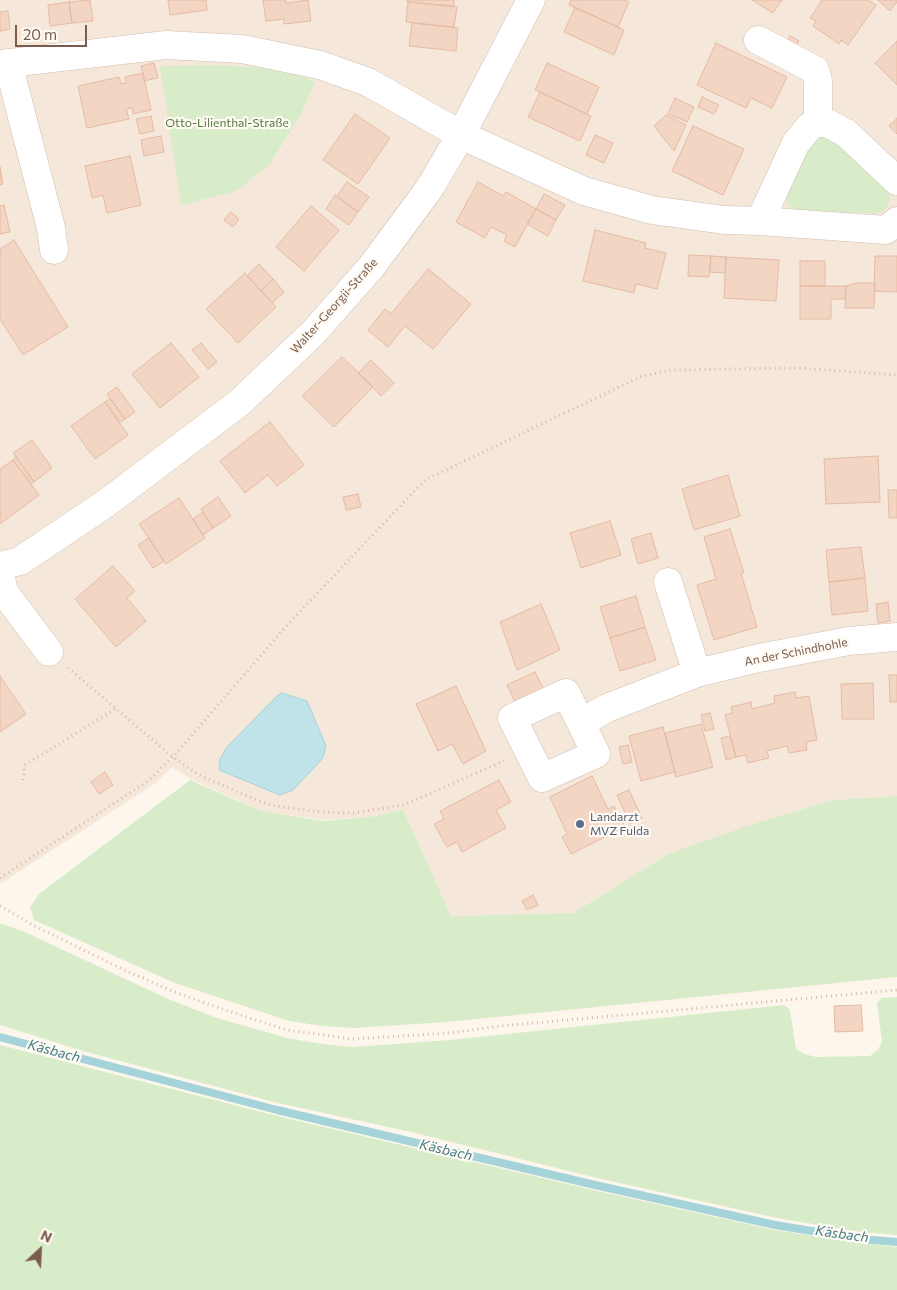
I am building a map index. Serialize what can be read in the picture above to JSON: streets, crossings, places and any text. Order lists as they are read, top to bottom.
{
  "streets": {
    "street": ["Walter-Georgii-Straße", "An der Schindhohle"]
  },
  "water": ["Käsbach"],
  "parks": ["Otto-Lilienthal-Straße"],
  "places": ["Landarzt MVZ Fulda"],
  "scale_bar": "20 m",
  "north": "top right"
}
